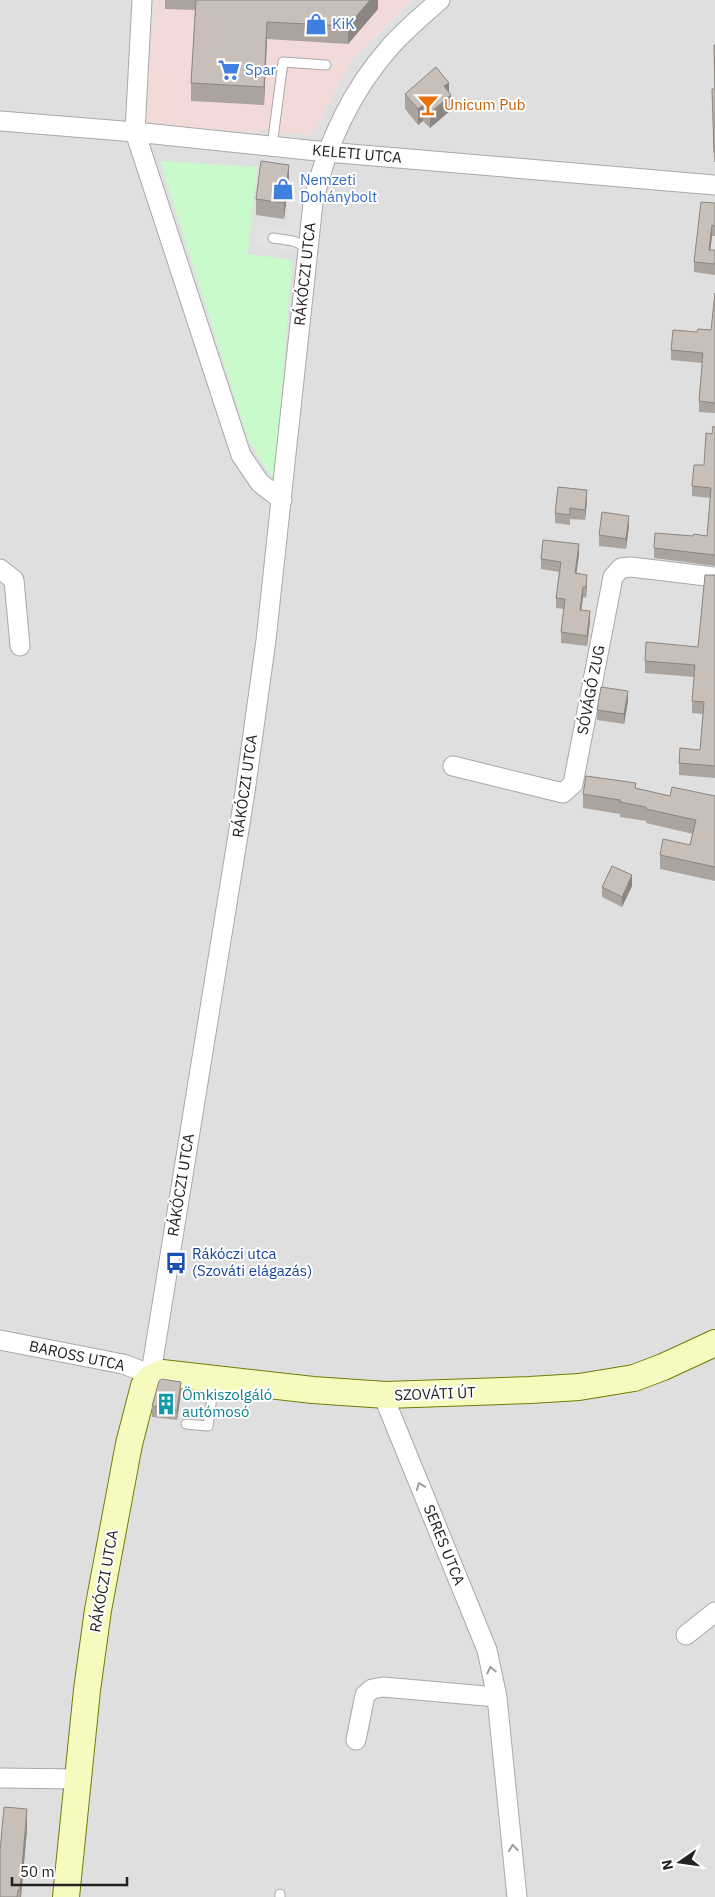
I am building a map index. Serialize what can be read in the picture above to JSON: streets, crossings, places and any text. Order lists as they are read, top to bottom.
{
  "streets": {
    "main road": ["RÁKÓCZI UTCA", "SZOVÁTI ÚT"],
    "street": [
      "KELETI UTCA",
      "SÓVÁGÓ ZUG",
      "BAROSS UTCA",
      "SERES UTCA"
    ]
  },
  "crossings": [
    ["KELETI UTCA", "RÁKÓCZI UTCA"],
    ["RÁKÓCZI UTCA", "BAROSS UTCA"],
    ["RÁKÓCZI UTCA", "SZOVÁTI ÚT"],
    ["BAROSS UTCA", "SZOVÁTI ÚT"],
    ["SZOVÁTI ÚT", "SERES UTCA"]
  ],
  "one_way": ["SERES UTCA"],
  "places": {
    "shop": ["KiK", "Nemzeti Dohánybolt"],
    "supermarket": ["Spar"],
    "bar": ["Unicum Pub"],
    "bus stop": ["Rákóczi utca (Szováti elágazás)"],
    "building": ["Ömkiszolgáló autómosó"]
  },
  "scale_bar": "50 m",
  "north": "left"
}
